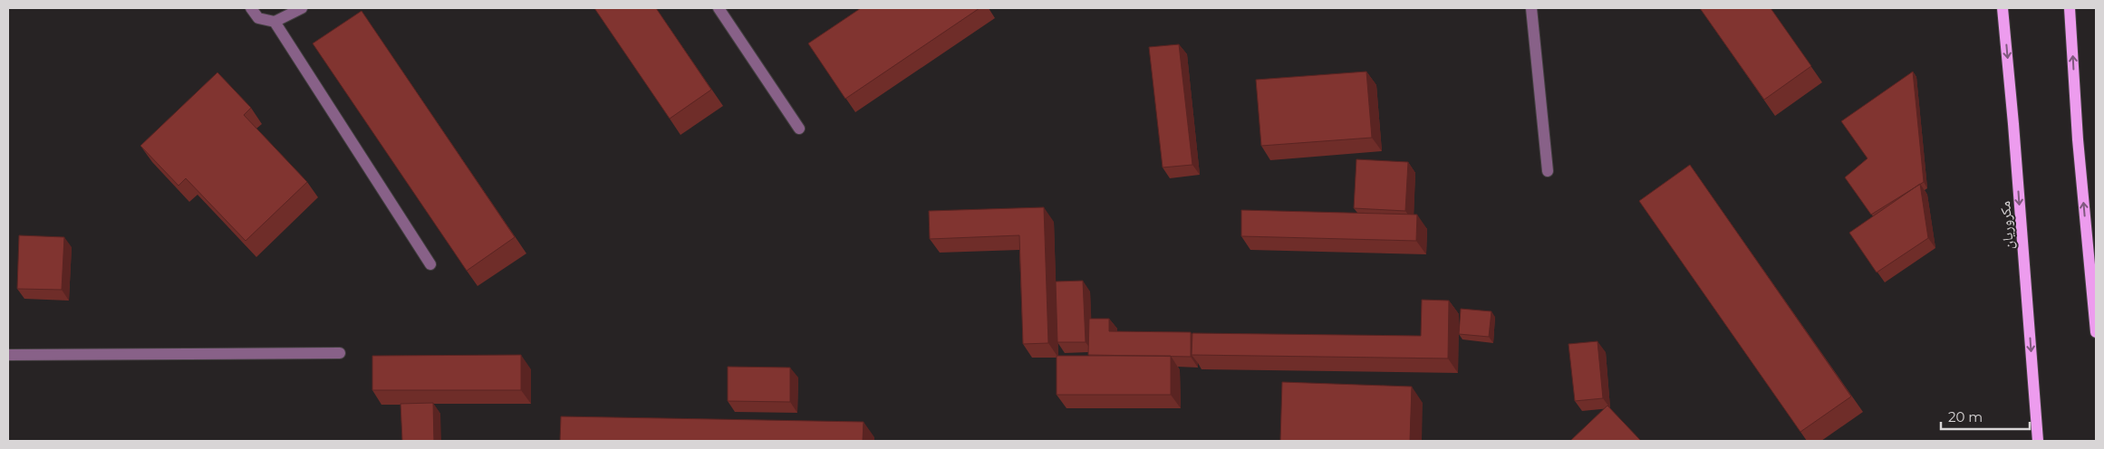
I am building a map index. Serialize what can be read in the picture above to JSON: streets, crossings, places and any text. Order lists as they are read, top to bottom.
{
  "streets": {
    "main road": ["مکروریان"]
  },
  "scale_bar": "20 m"
}
